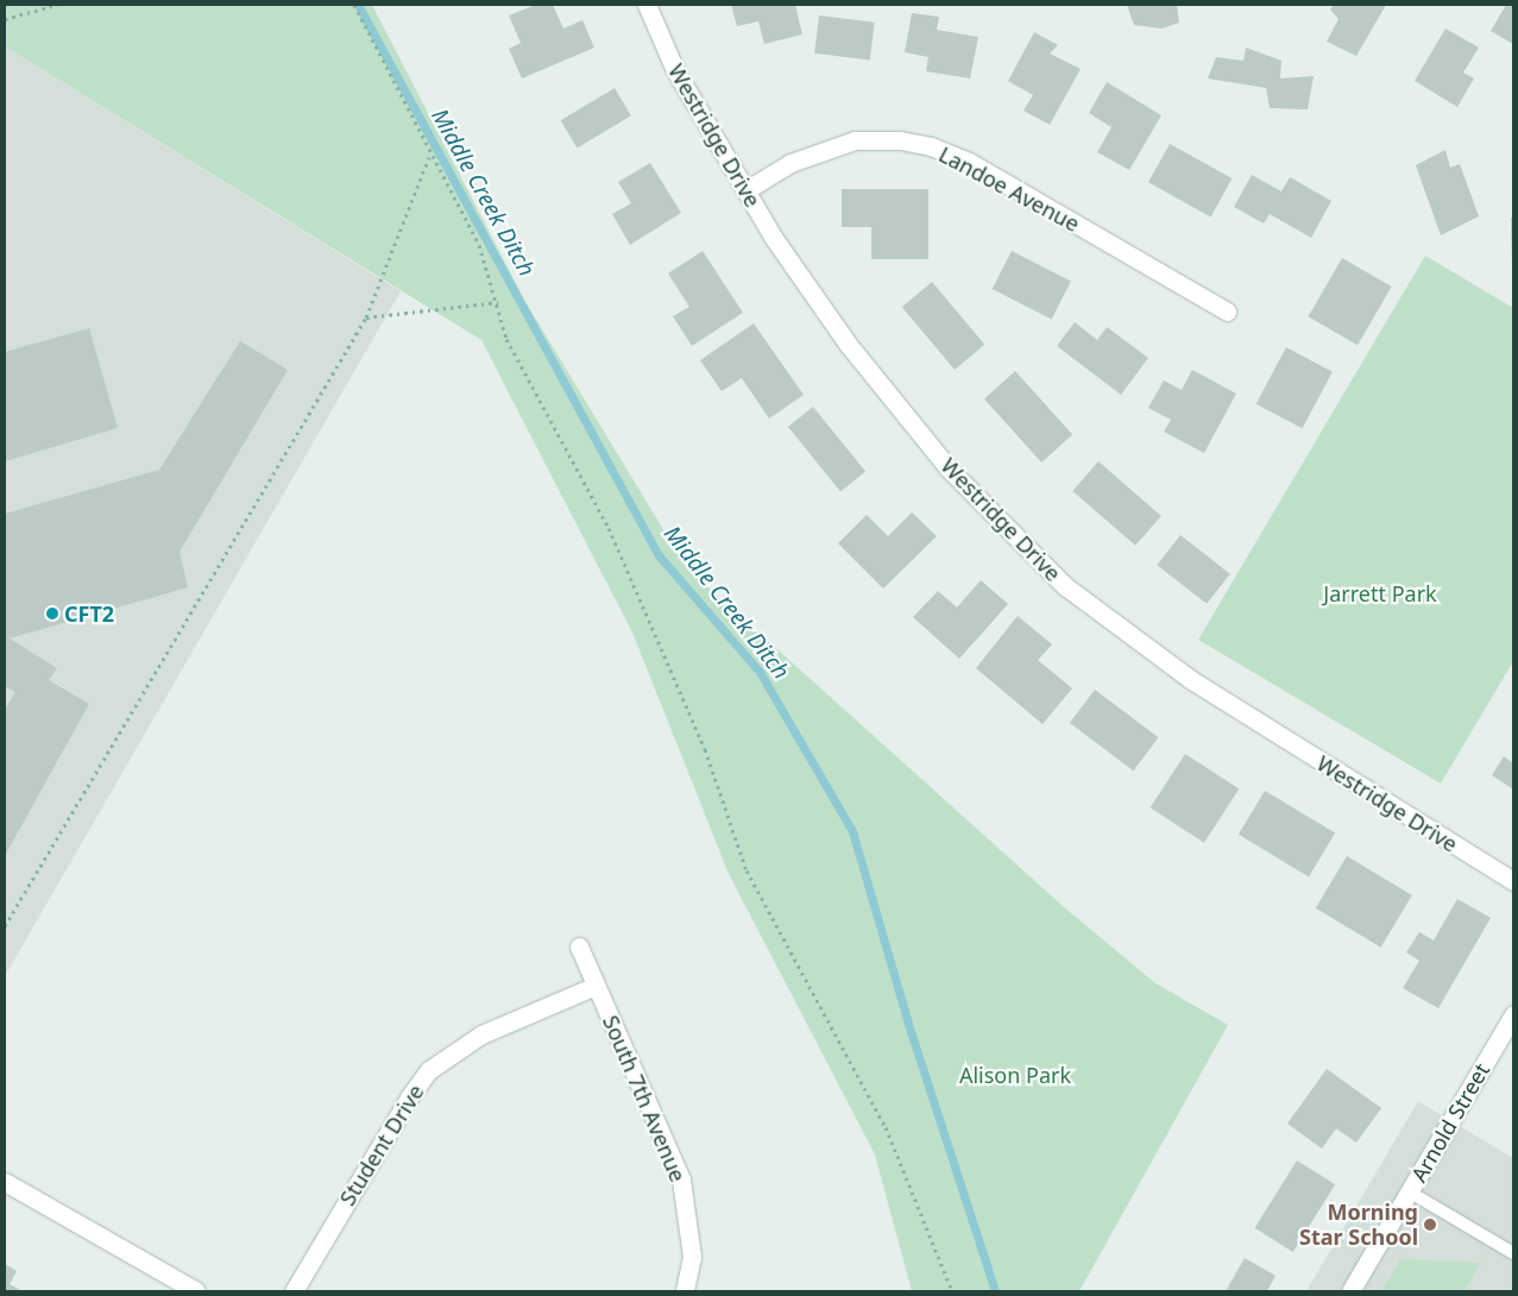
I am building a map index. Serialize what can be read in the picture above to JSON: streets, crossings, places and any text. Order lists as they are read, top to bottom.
{
  "streets": {
    "street": [
      "Westridge Drive",
      "Landoe Avenue",
      "South 7th Avenue",
      "Arnold Street",
      "Student Drive"
    ]
  },
  "crossings": [
    ["Westridge Drive", "Landoe Avenue"],
    ["South 7th Avenue", "Student Drive"]
  ],
  "water": ["Middle Creek Ditch"],
  "parks": ["Jarrett Park", "Alison Park"],
  "places": ["CFT2", "Morning Star School"]
}
